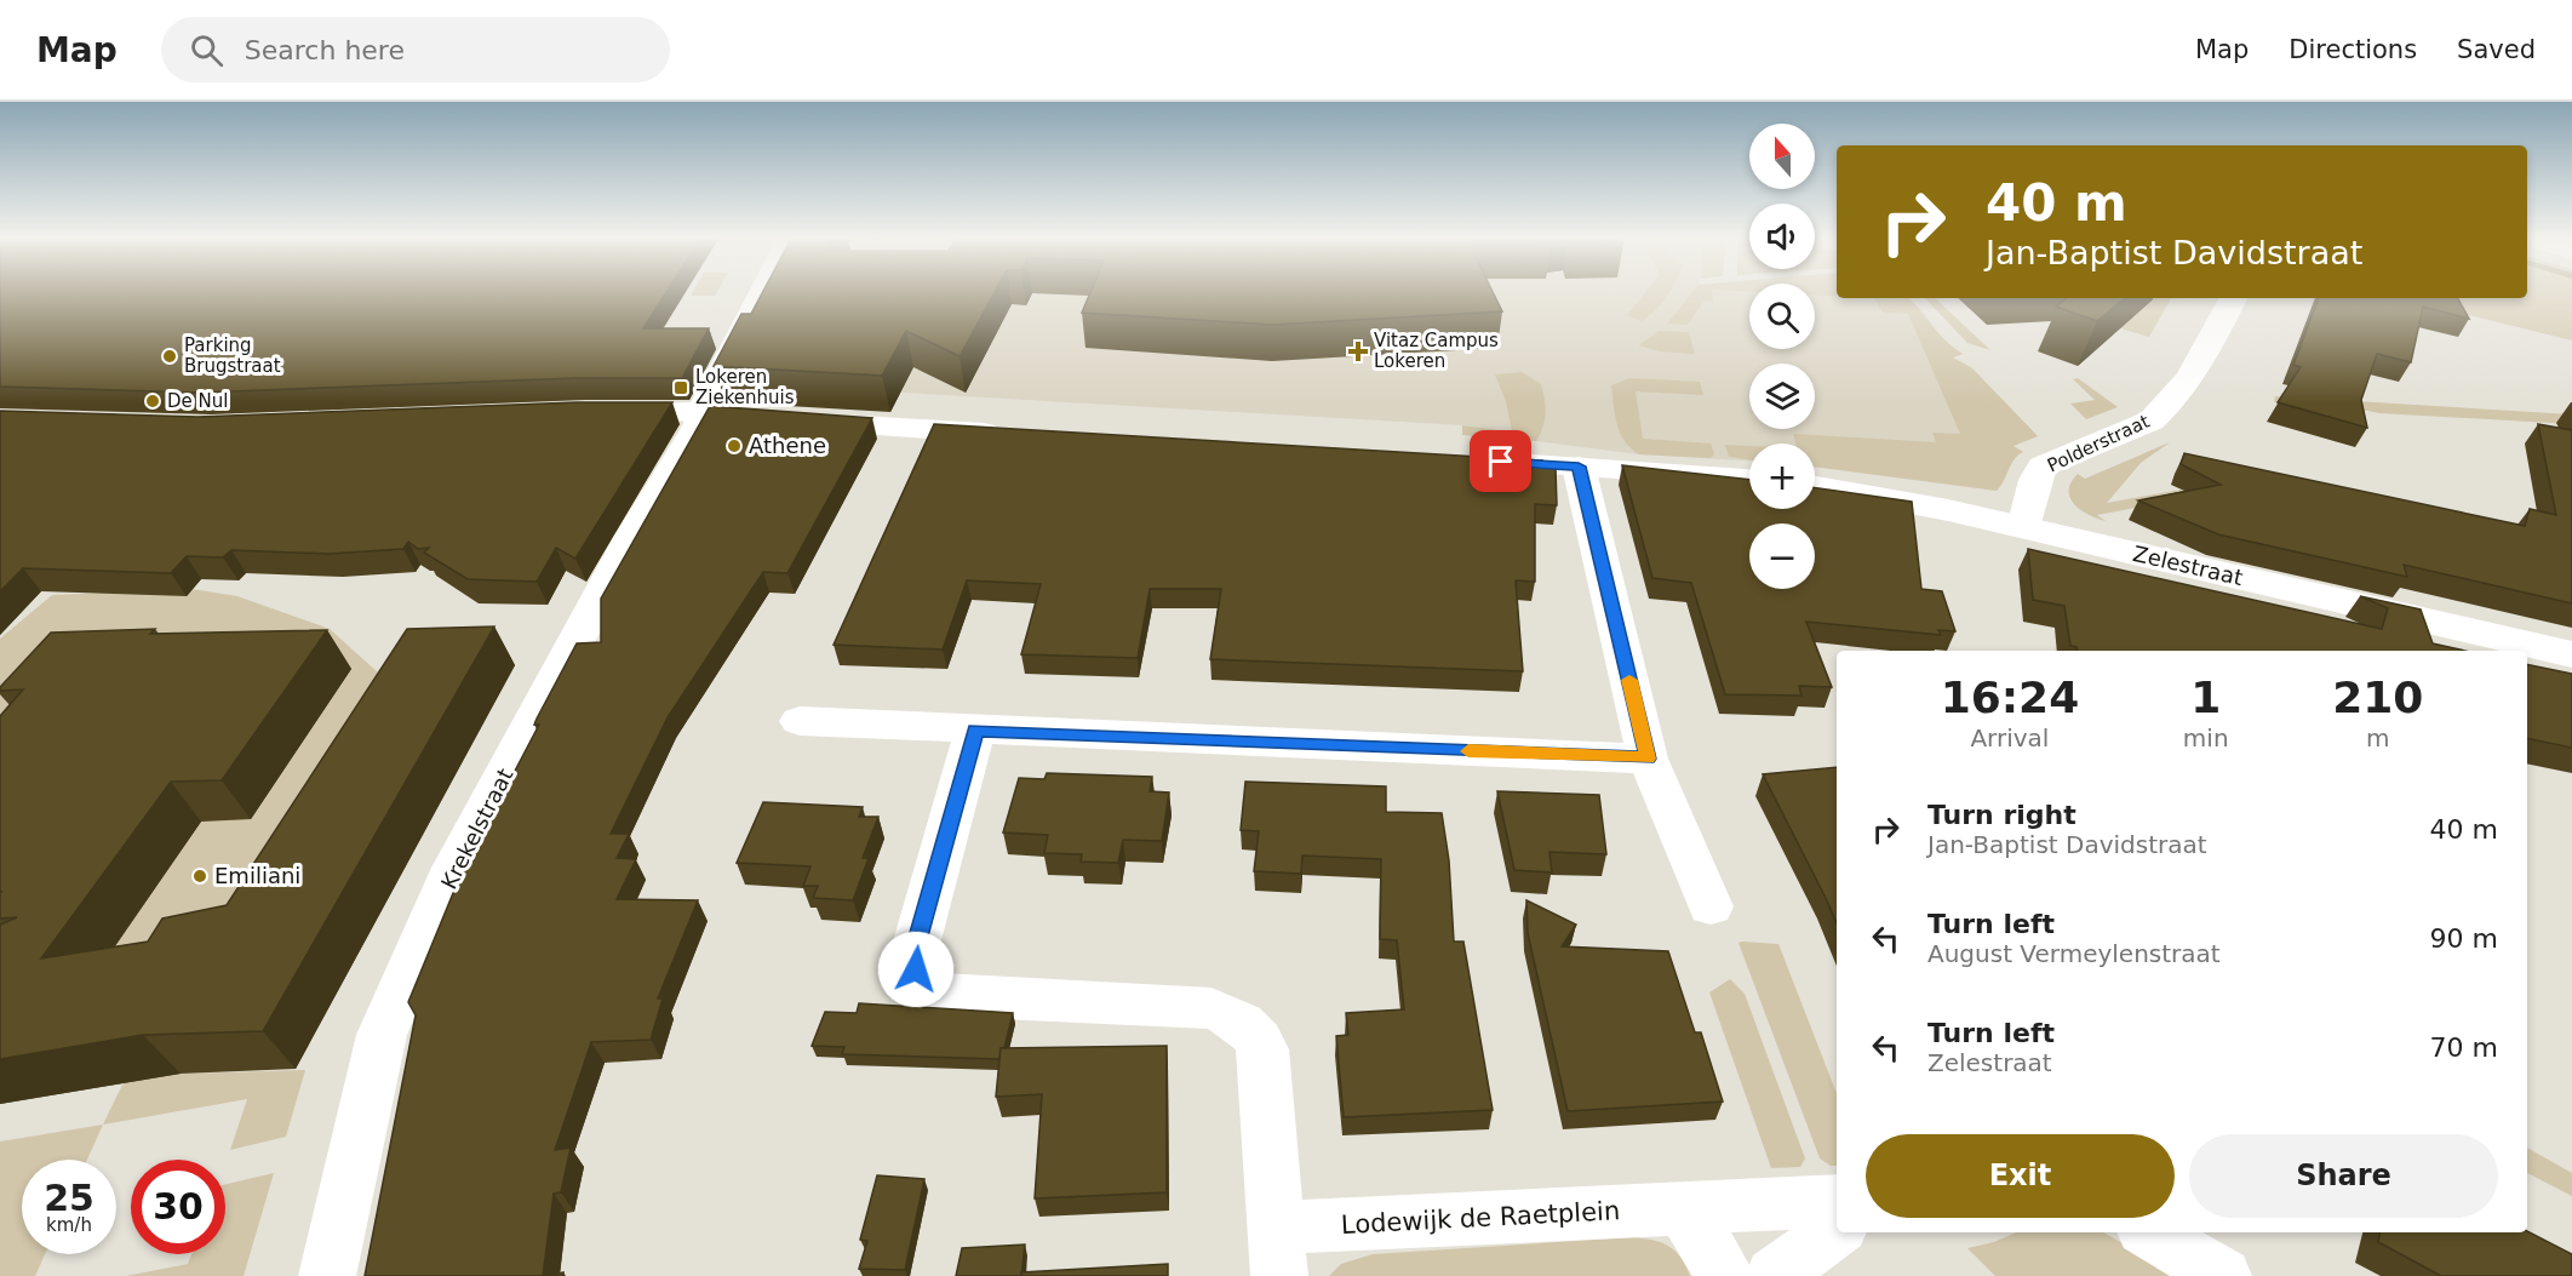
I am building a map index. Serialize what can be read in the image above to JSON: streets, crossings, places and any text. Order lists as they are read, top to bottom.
{
  "streets": {
    "street": [
      "Polderstraat",
      "Zelestraat",
      "Krekelstraat",
      "Lodewijk de Raetplein"
    ]
  },
  "crossings": [
    ["Polderstraat", "Zelestraat"]
  ],
  "places": {
    "health": ["Vitaz Campus Lokeren"],
    "other": [
      "Parking Brugstraat",
      "De Nul",
      "Athene",
      "Emiliani"
    ],
    "transit": ["Lokeren Ziekenhuis"]
  },
  "north": "top",
  "page": {
    "header": "Map",
    "search": "Search here",
    "nav": ["Map", "Directions", "Saved"],
    "map_buttons": ["+", "−"],
    "turn": ["40 m", "Jan-Baptist Davidstraat"],
    "eta": [
      "16:24",
      "Arrival",
      "1",
      "min",
      "210",
      "m"
    ],
    "list": [
      {
        "name": "Turn right",
        "note": "Jan-Baptist Davidstraat",
        "value": "40 m"
      },
      {
        "name": "Turn left",
        "note": "August Vermeylenstraat",
        "value": "90 m"
      },
      {
        "name": "Turn left",
        "note": "Zelestraat",
        "value": "70 m"
      }
    ],
    "buttons": ["Exit", "Share"],
    "speed": "25 km/h",
    "limit": "30"
  }
}
